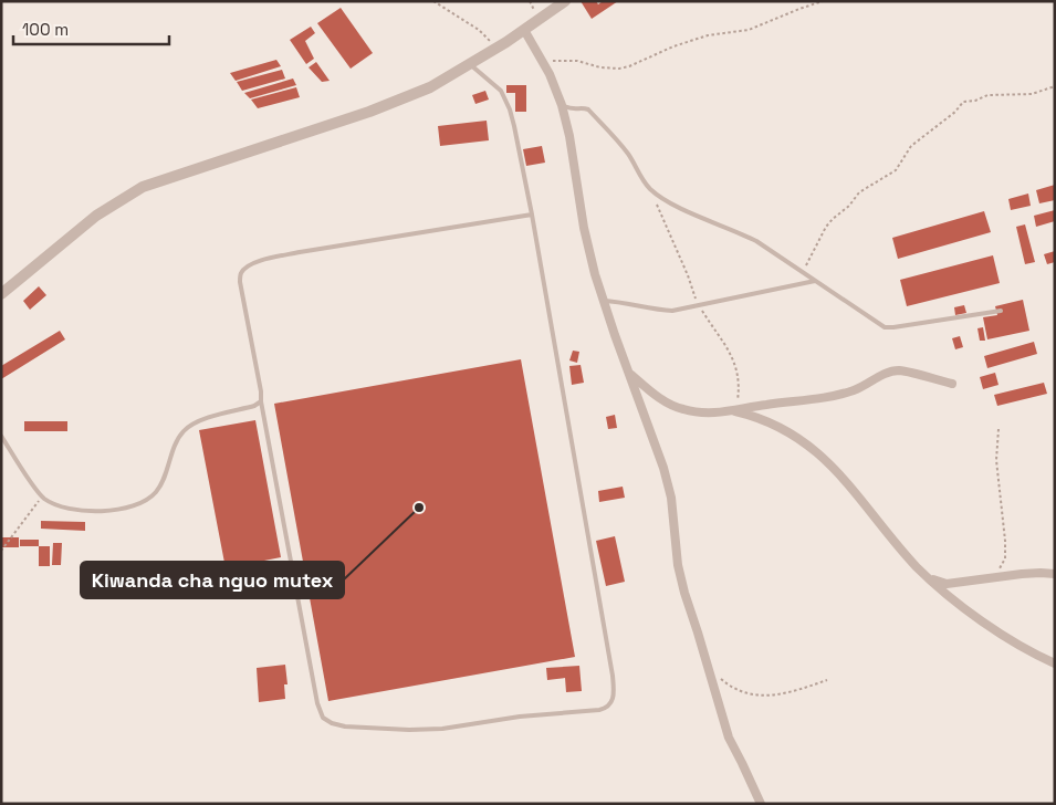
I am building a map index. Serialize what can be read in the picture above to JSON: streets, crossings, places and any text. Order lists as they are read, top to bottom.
{
  "places": ["Kiwanda cha nguo mutex"],
  "scale_bar": "100 m"
}
